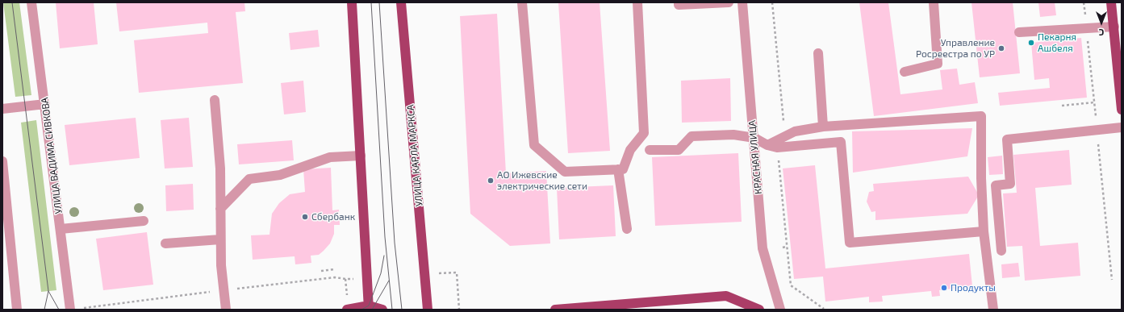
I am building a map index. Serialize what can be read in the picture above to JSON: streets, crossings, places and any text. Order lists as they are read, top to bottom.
{
  "streets": {
    "main road": ["УЛИЦА КАРЛА МАРКСА"],
    "street": ["УЛИЦА ВАДИМА СИВКОВА", "КРАСНАЯ УЛИЦА"]
  },
  "places": [
    "Пекарня Ашбеля",
    "Управление Росреестра по УР",
    "АО Ижевские электрические сети",
    "Сбербанк",
    "Продукты"
  ],
  "north": "bottom"
}
